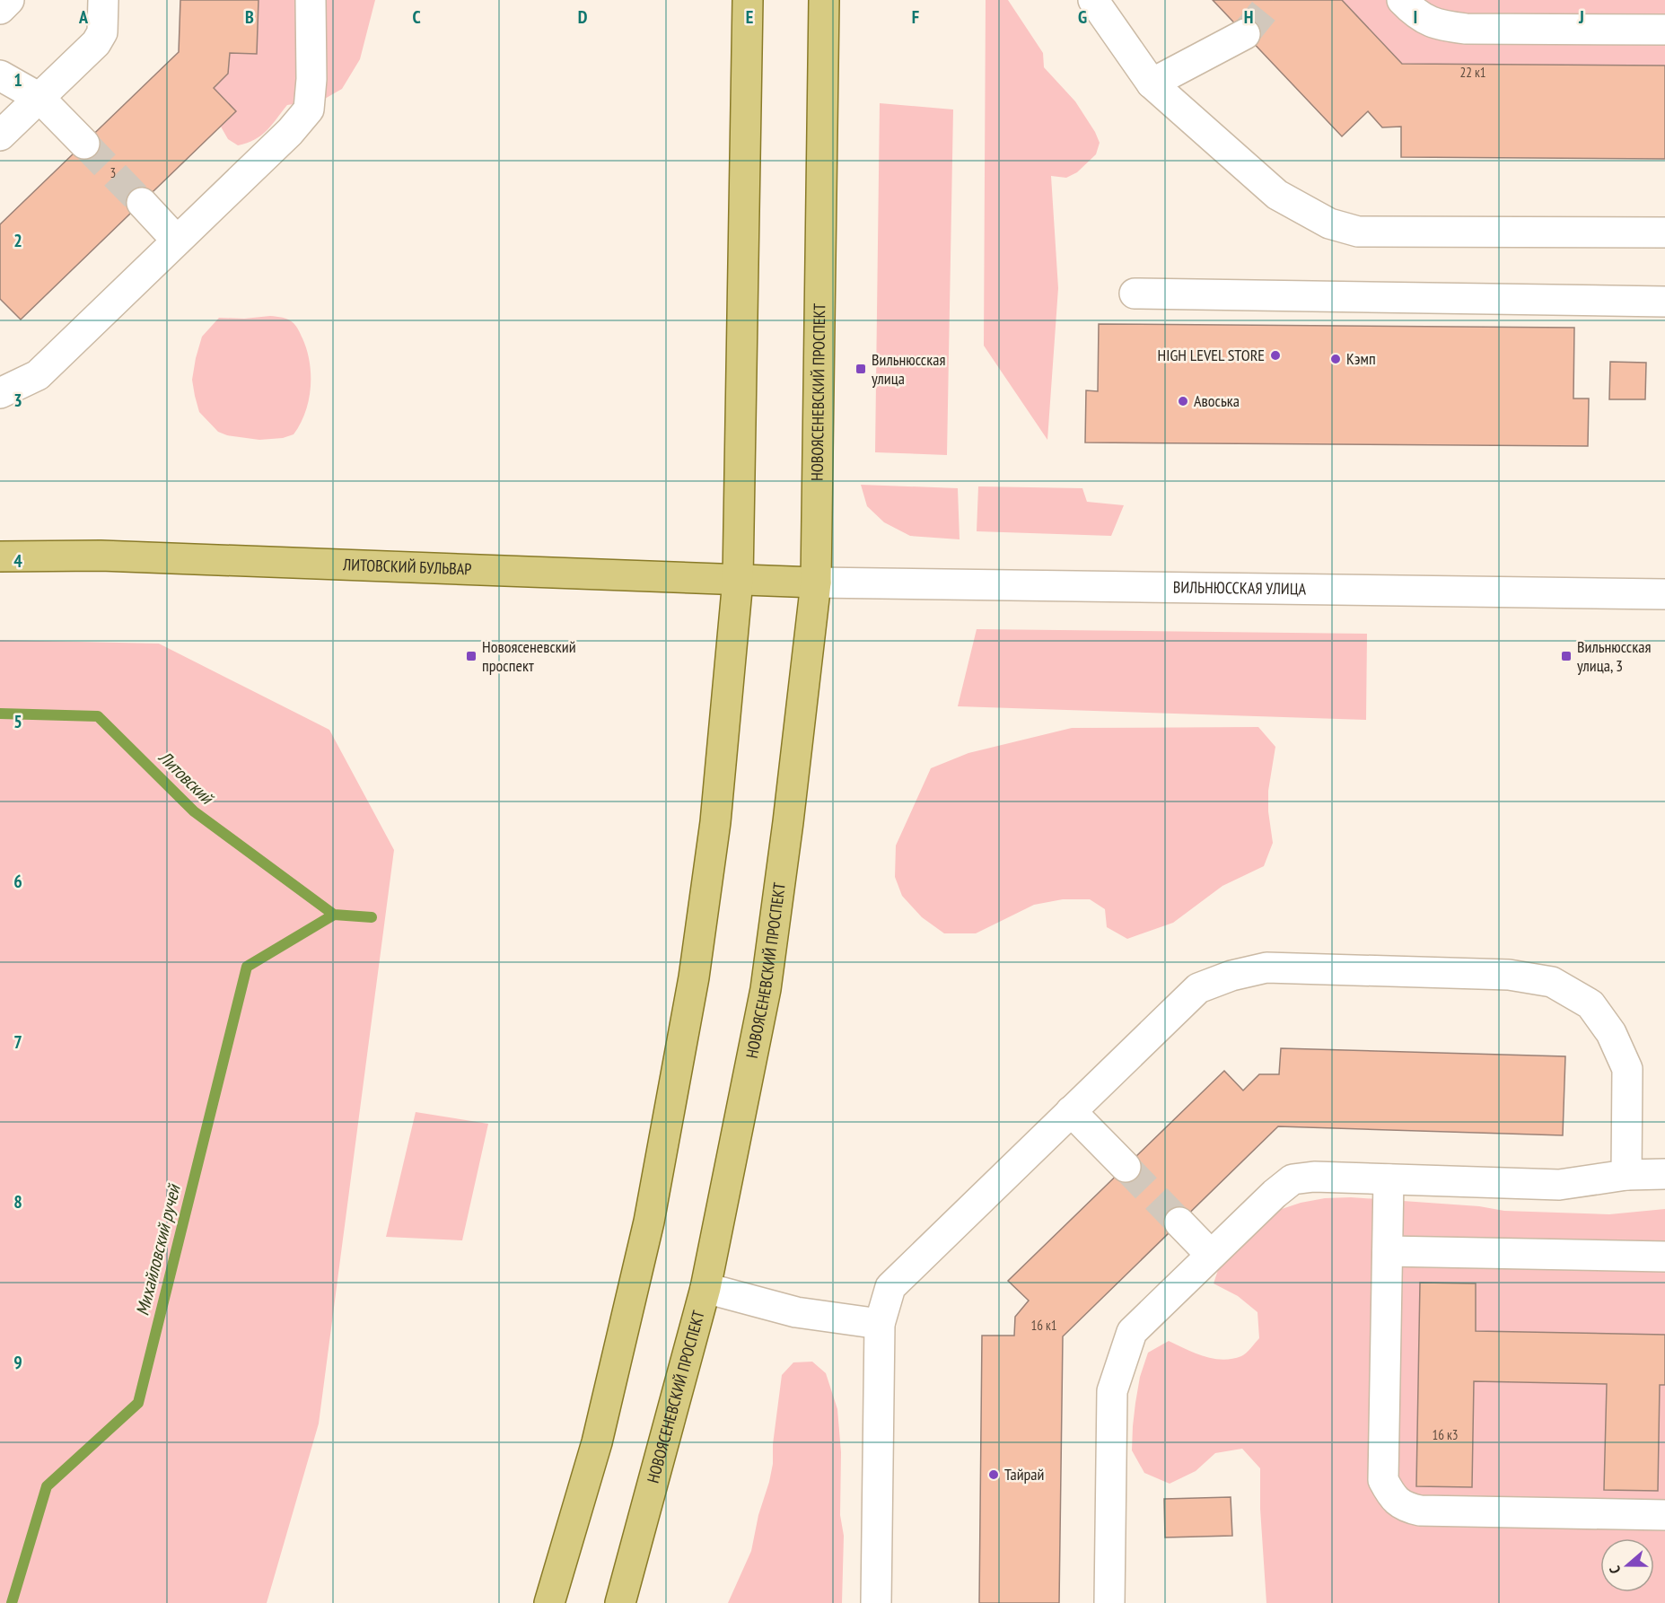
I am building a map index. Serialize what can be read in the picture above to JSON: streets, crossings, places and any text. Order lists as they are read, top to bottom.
{
  "streets": {
    "main road": ["НОВОЯСЕНЕВСКИЙ ПРОСПЕКТ", "ЛИТОВСКИЙ БУЛЬВАР"],
    "street": ["ВИЛЬНЮССКАЯ УЛИЦА"]
  },
  "crossings": [
    ["НОВОЯСЕНЕВСКИЙ ПРОСПЕКТ", "ЛИТОВСКИЙ БУЛЬВАР"],
    ["НОВОЯСЕНЕВСКИЙ ПРОСПЕКТ", "ВИЛЬНЮССКАЯ УЛИЦА"],
    ["ЛИТОВСКИЙ БУЛЬВАР", "ВИЛЬНЮССКАЯ УЛИЦА"]
  ],
  "water": ["Литовский", "Михайловский ручей"],
  "places": {
    "other": [
      "HIGH LEVEL STORE",
      "Кэмп",
      "Авоська",
      "Тайрай"
    ],
    "transit": ["Вильнюсская улица", "Новоясеневский проспект", "Вильнюсская улица, 3"]
  },
  "house_numbers": [
    "22 к1",
    "3",
    "16 к1",
    "16 к3"
  ],
  "north": "left",
  "grid": {
    "columns": [
      "A",
      "B",
      "C",
      "D",
      "E",
      "F",
      "G",
      "H",
      "I",
      "J"
    ],
    "rows": [
      "1",
      "2",
      "3",
      "4",
      "5",
      "6",
      "7",
      "8",
      "9"
    ]
  }
}
